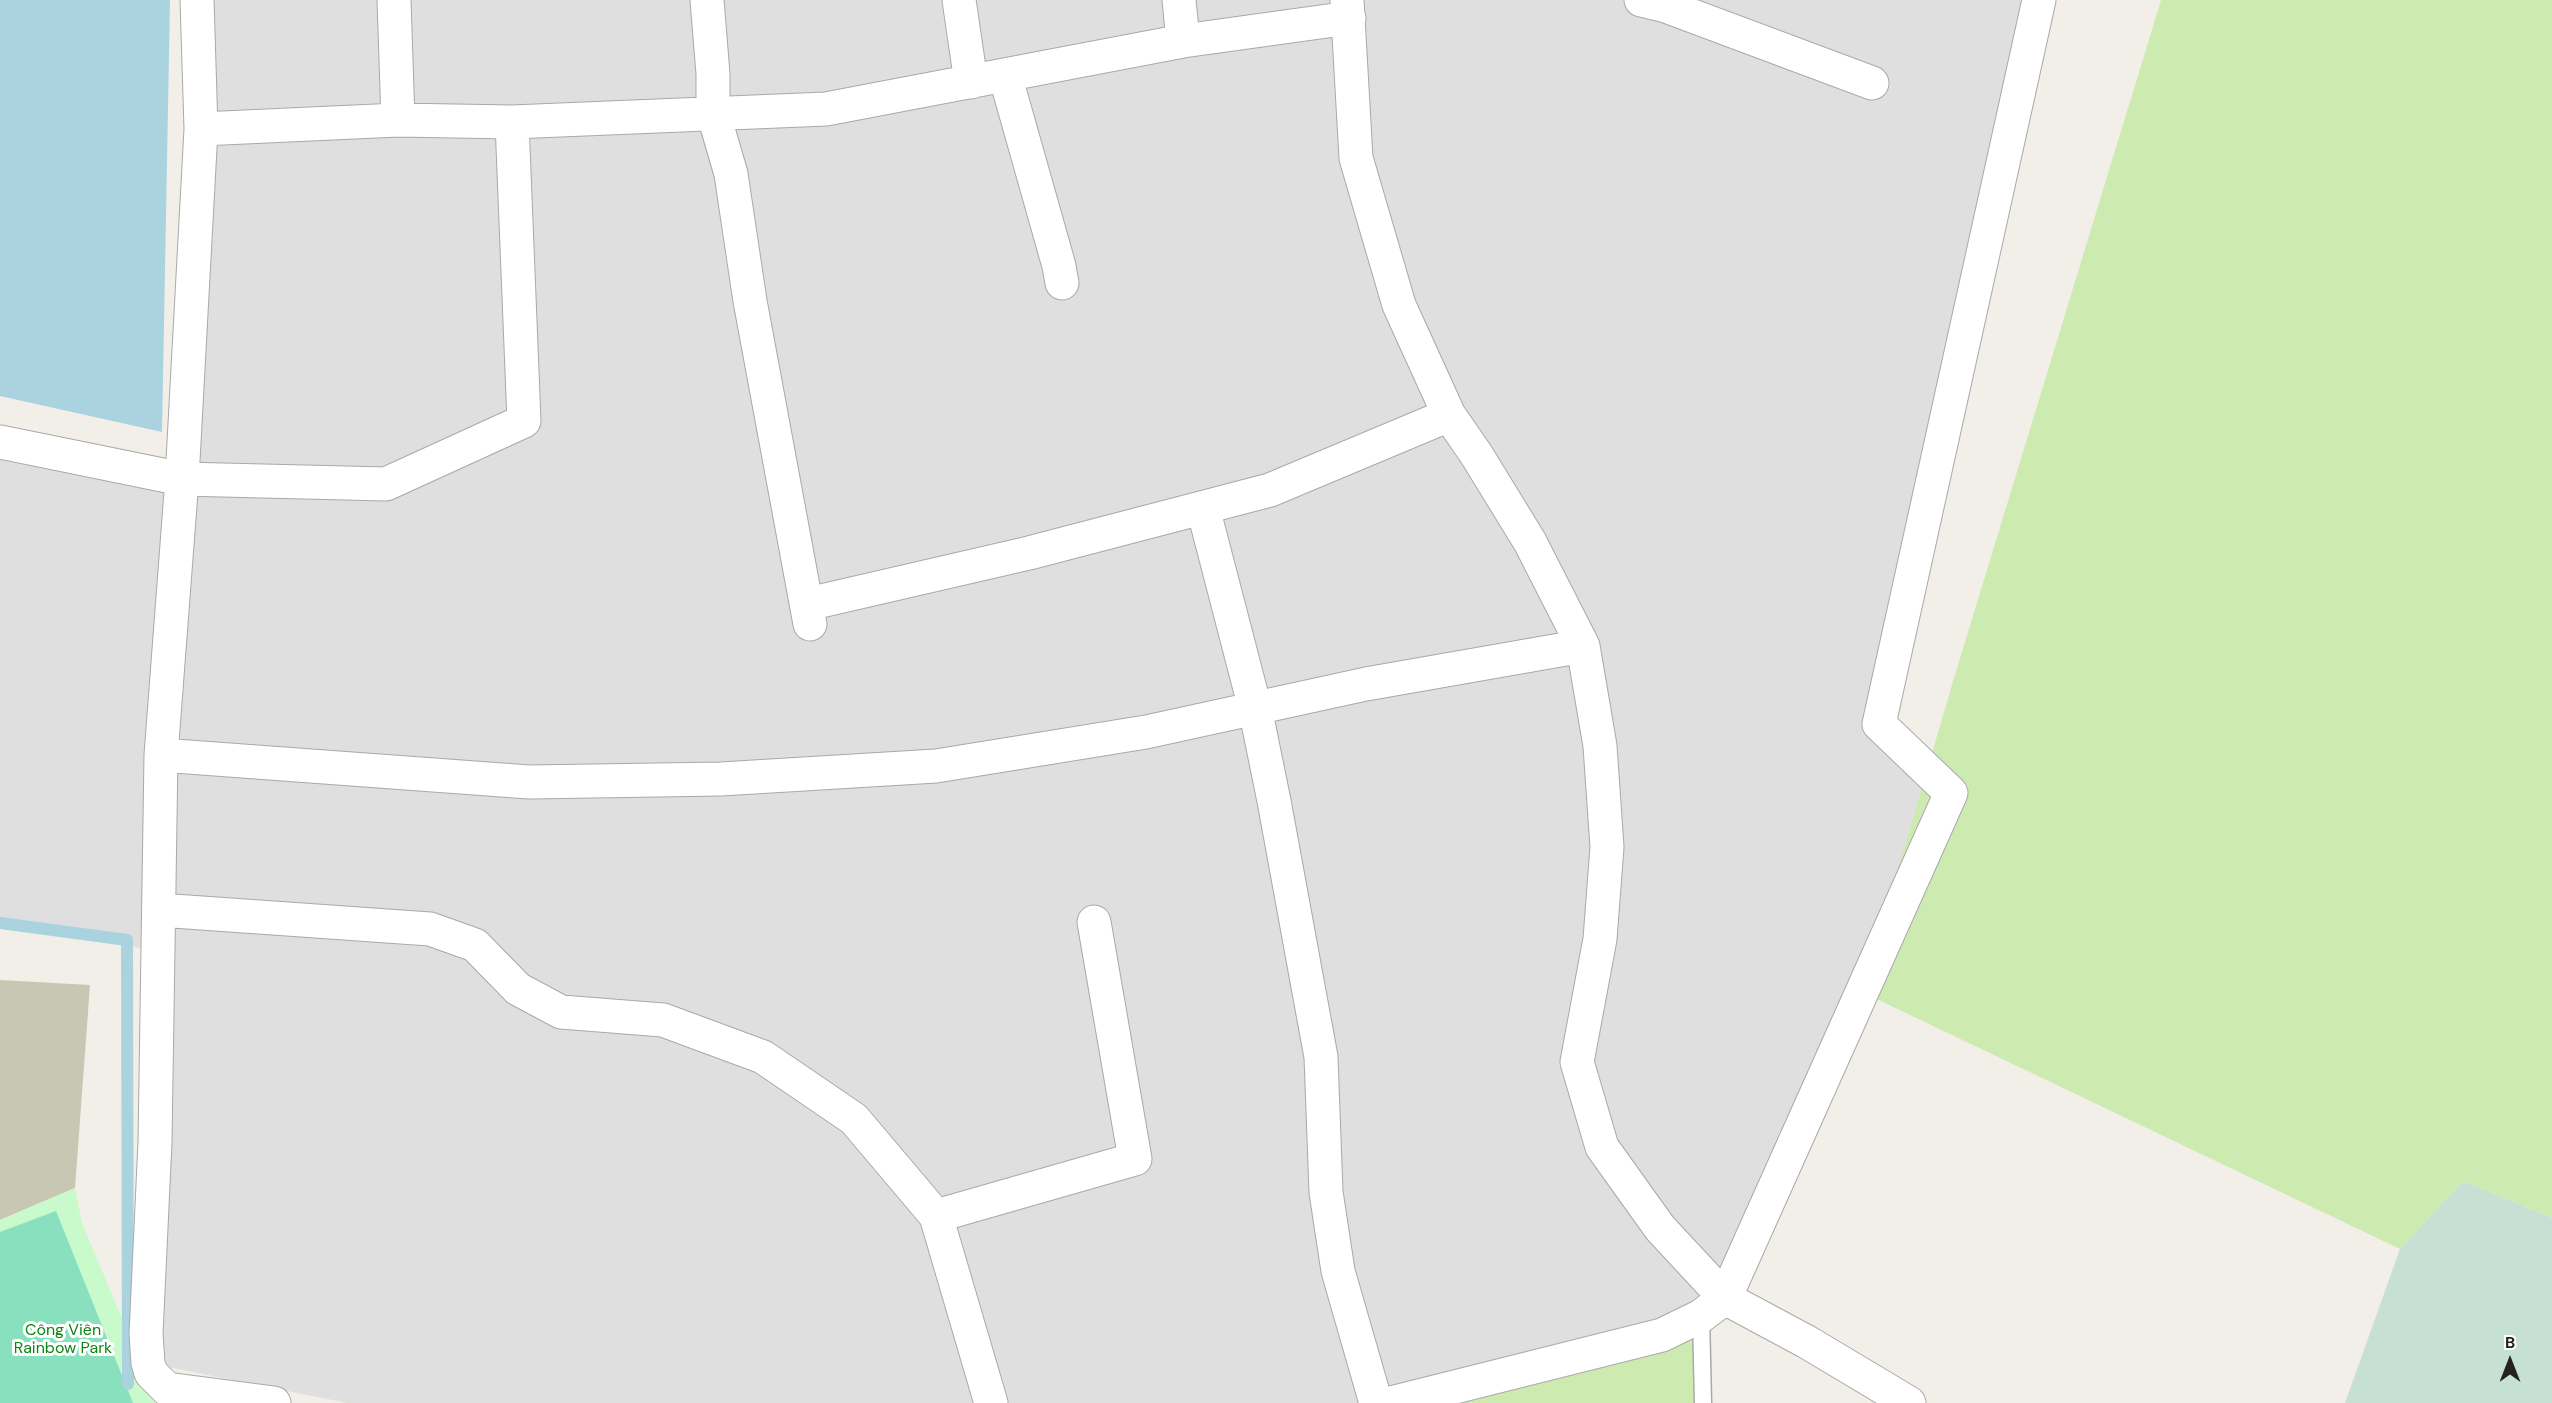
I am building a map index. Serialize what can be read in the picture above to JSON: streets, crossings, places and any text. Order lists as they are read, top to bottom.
{
  "parks": ["Công Viên Rainbow Park"],
  "north": "top"
}
